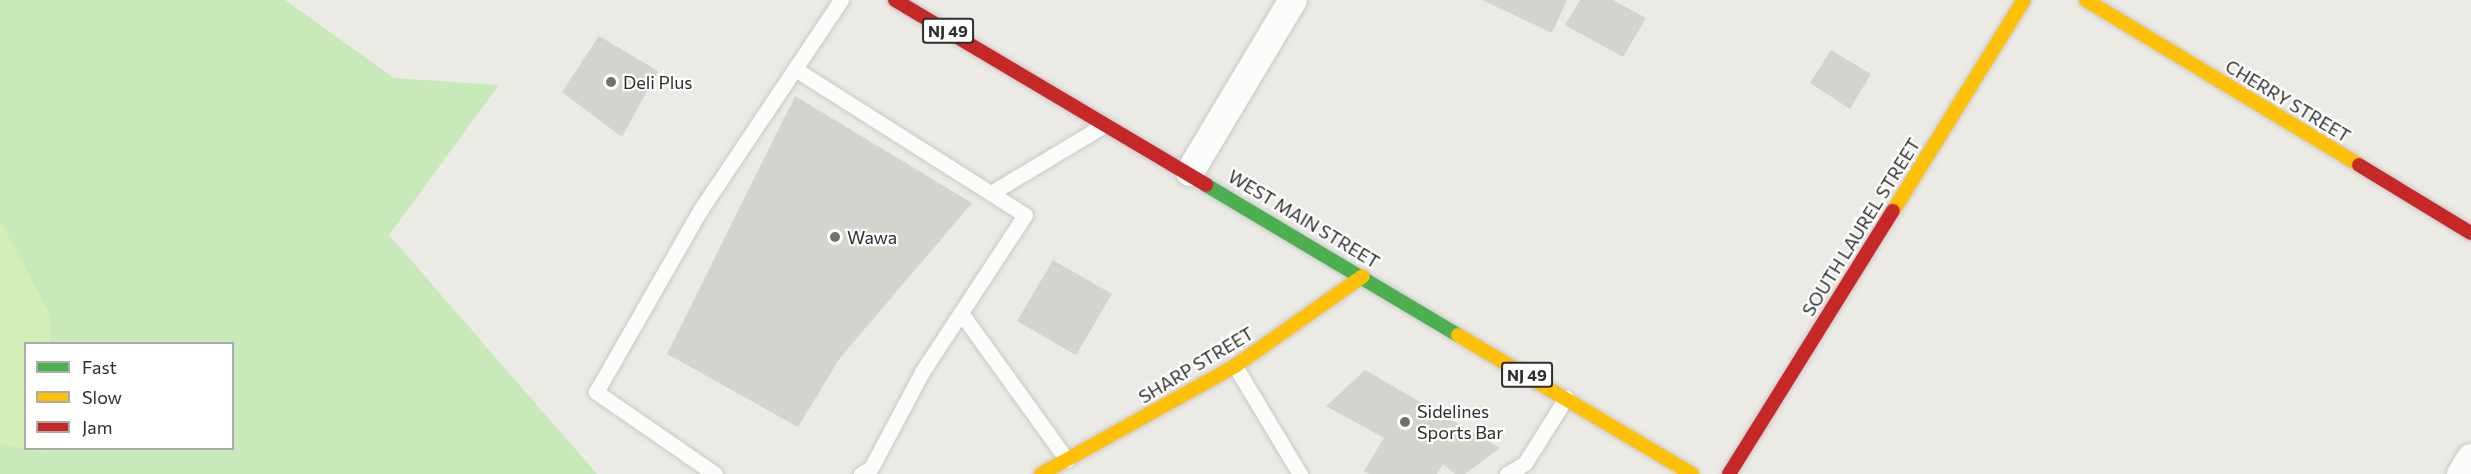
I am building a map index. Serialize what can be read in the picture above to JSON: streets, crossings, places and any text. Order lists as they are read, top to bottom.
{
  "streets": {
    "main road": [
      "NJ 49",
      "CHERRY STREET",
      "WEST MAIN STREET",
      "SOUTH LAUREL STREET",
      "SHARP STREET"
    ]
  },
  "crossings": [
    ["WEST MAIN STREET", "SHARP STREET"]
  ],
  "places": ["Deli Plus", "Wawa", "Sidelines Sports Bar"],
  "legend": ["Fast", "Slow", "Jam"]
}
